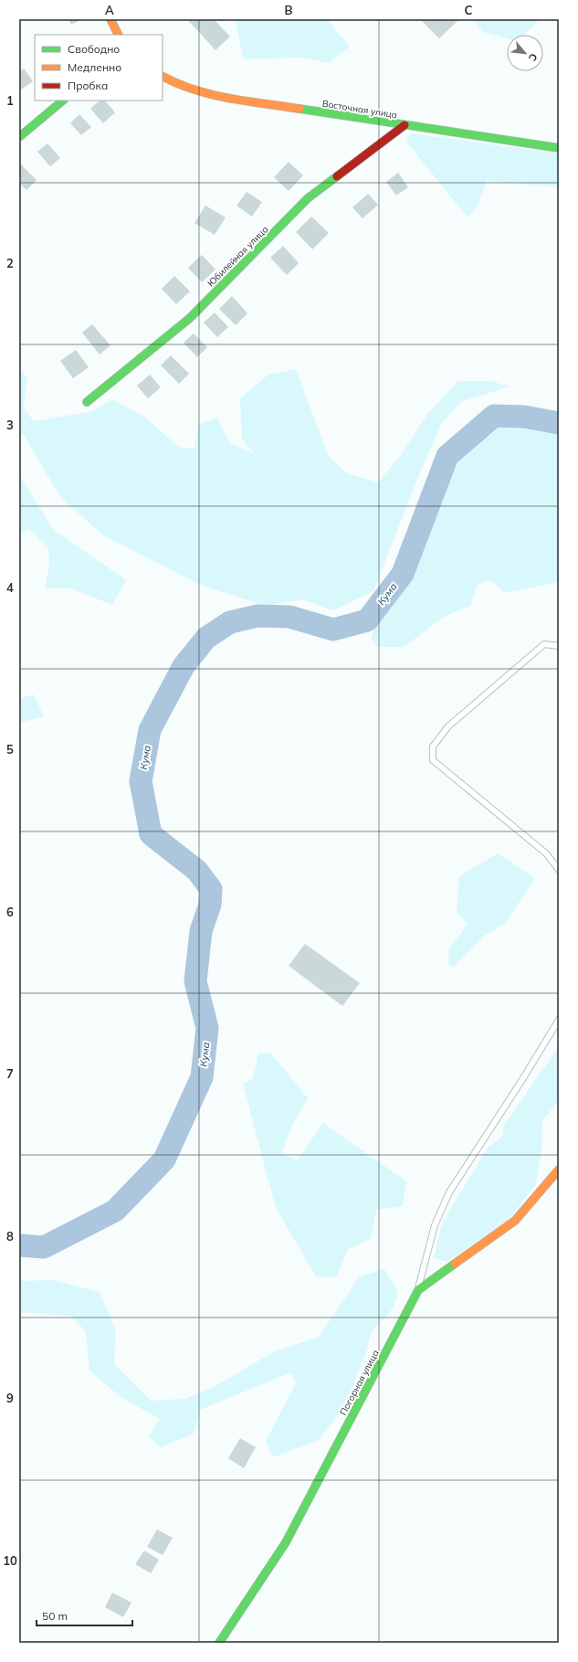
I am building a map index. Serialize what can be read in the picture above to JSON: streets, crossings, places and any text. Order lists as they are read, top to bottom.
{
  "streets": {
    "street": ["Восточная улица", "Юбилейная улица", "Погорная улица"]
  },
  "crossings": [
    ["Восточная улица", "Юбилейная улица"]
  ],
  "water": ["Кума"],
  "legend": ["Свободно", "Медленно", "Пробка"],
  "scale_bar": "50 m",
  "north": "bottom right",
  "grid": {
    "columns": ["A", "B", "C"],
    "rows": [
      "1",
      "2",
      "3",
      "4",
      "5",
      "6",
      "7",
      "8",
      "9",
      "10"
    ]
  }
}
